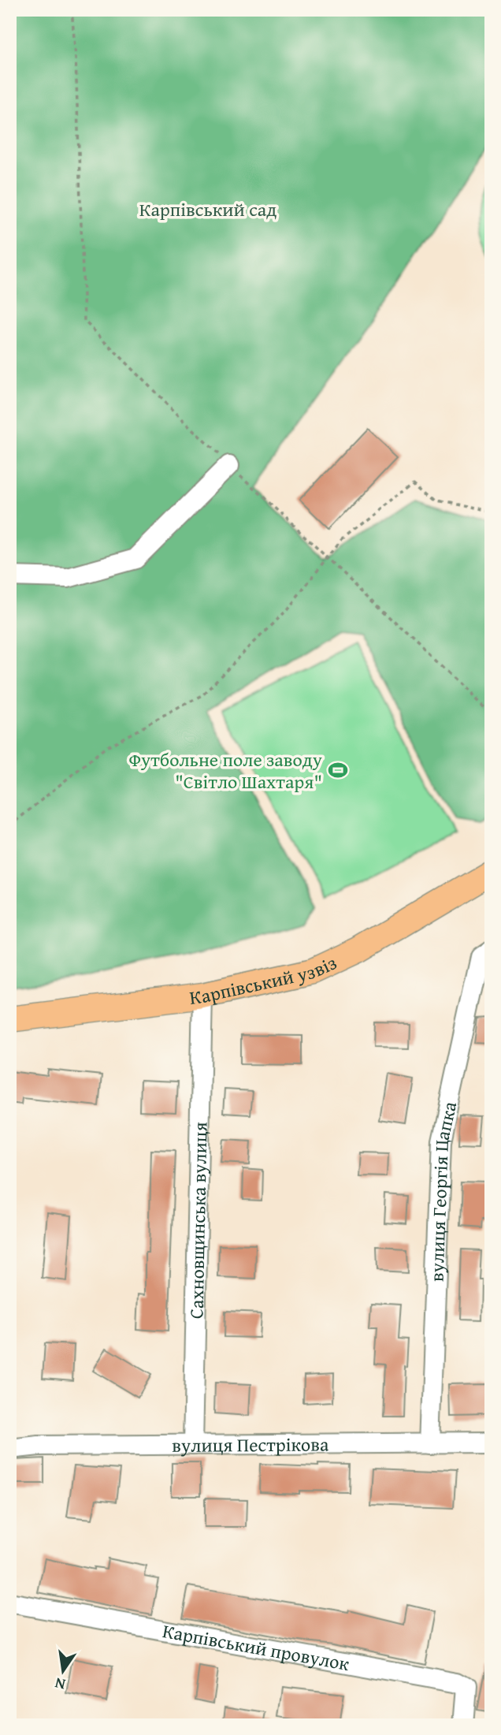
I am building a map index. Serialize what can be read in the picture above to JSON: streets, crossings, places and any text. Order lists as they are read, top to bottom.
{
  "streets": {
    "main road": ["Карпівський узвіз"],
    "street": [
      "вулиця Георгія Цапка",
      "Сахновщинська вулиця",
      "вулиця Пестрікова",
      "Карпівський провулок"
    ]
  },
  "crossings": [
    ["Карпівський узвіз", "Сахновщинська вулиця"],
    ["вулиця Георгія Цапка", "вулиця Пестрікова"],
    ["Сахновщинська вулиця", "вулиця Пестрікова"]
  ],
  "parks": ["Карпівський сад"],
  "places": {
    "sports": ["Футбольне поле заводу \"Світло Шахтаря\""]
  },
  "north": "bottom"
}
